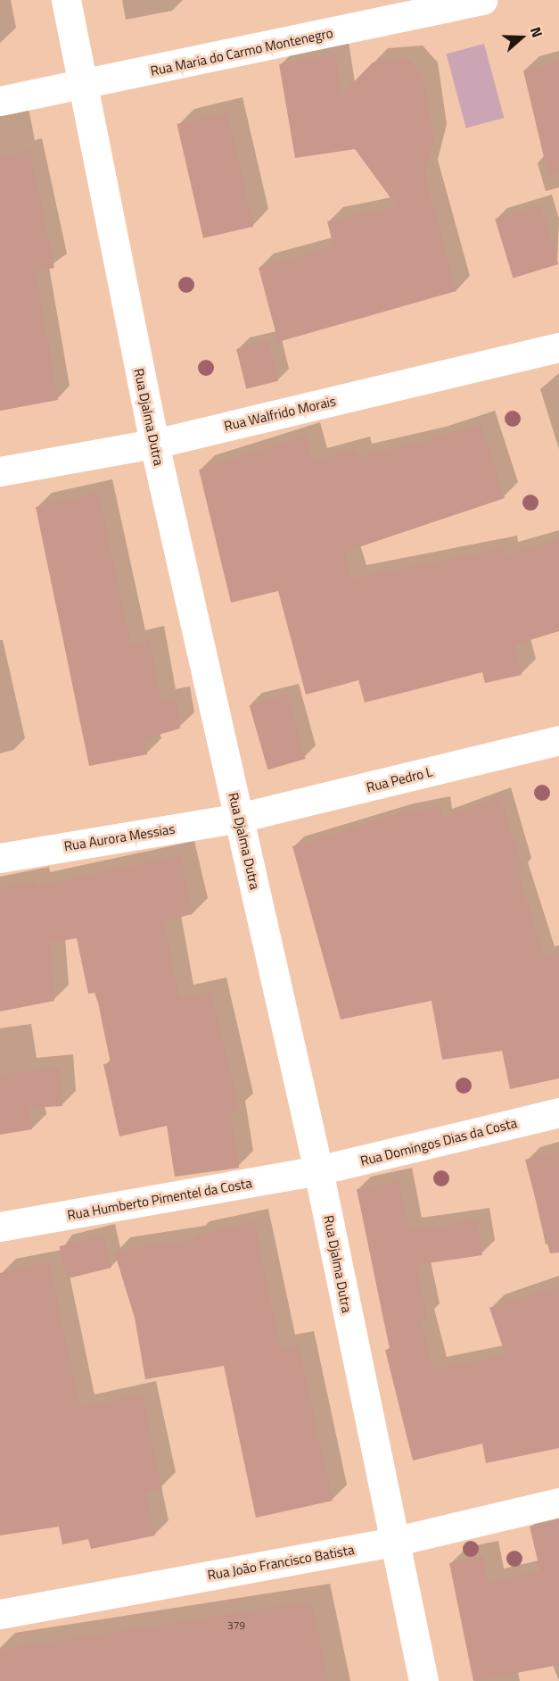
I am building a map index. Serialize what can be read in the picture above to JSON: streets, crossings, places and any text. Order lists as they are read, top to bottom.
{
  "streets": {
    "street": [
      "Rua Maria do Carmo Montenegro",
      "Rua Walfrido Morais",
      "Rua Djalma Dutra",
      "Rua Pedro L",
      "Rua Aurora Messias",
      "Rua Domingos Dias da Costa",
      "Rua Humberto Pimentel da Costa",
      "Rua João Francisco Batista"
    ]
  },
  "crossings": [
    ["Rua Maria do Carmo Montenegro", "Rua Djalma Dutra"],
    ["Rua Walfrido Morais", "Rua Djalma Dutra"],
    ["Rua Djalma Dutra", "Rua Pedro L"],
    ["Rua Djalma Dutra", "Rua Aurora Messias"],
    ["Rua Djalma Dutra", "Rua Domingos Dias da Costa"],
    ["Rua Djalma Dutra", "Rua Humberto Pimentel da Costa"],
    ["Rua Djalma Dutra", "Rua João Francisco Batista"],
    ["Rua Pedro L", "Rua Aurora Messias"],
    ["Rua Domingos Dias da Costa", "Rua Humberto Pimentel da Costa"]
  ],
  "house_numbers": ["379"],
  "north": "right"
}
